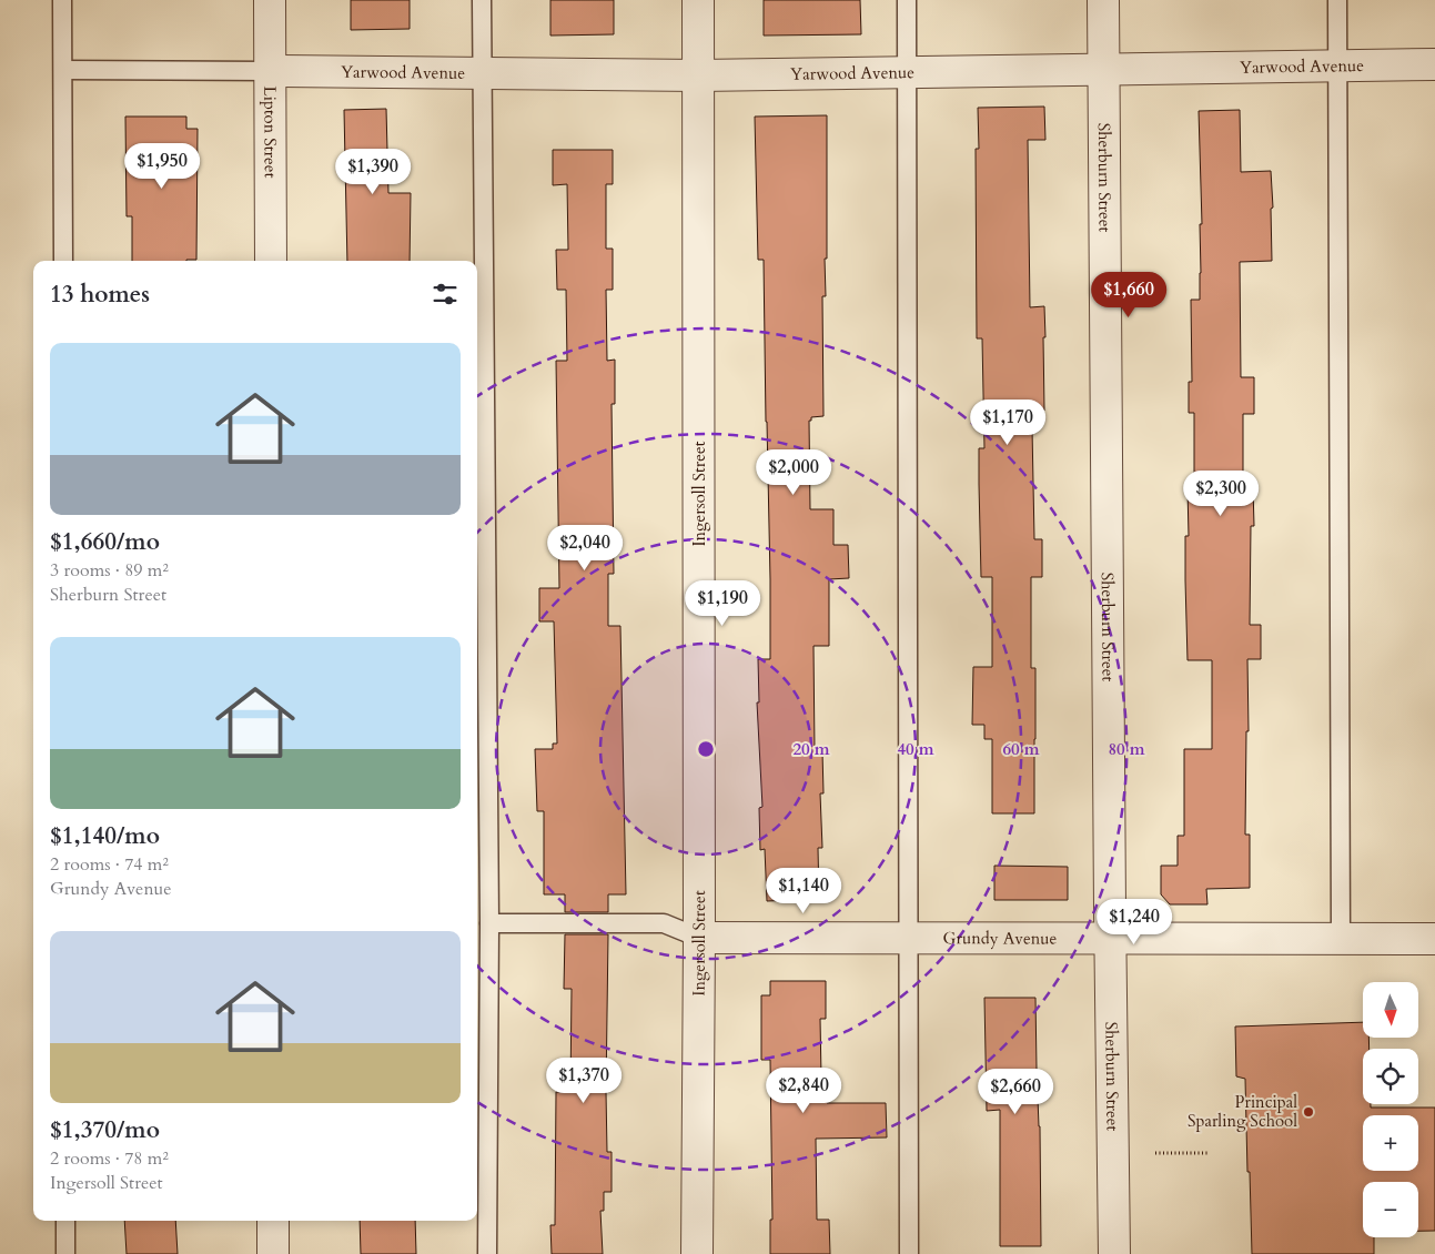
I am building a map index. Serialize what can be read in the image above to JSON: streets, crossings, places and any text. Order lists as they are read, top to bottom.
{
  "streets": {
    "street": [
      "Yarwood Avenue",
      "Lipton Street",
      "Sherburn Street",
      "Ingersoll Street",
      "Grundy Avenue"
    ]
  },
  "crossings": [
    ["Yarwood Avenue", "Lipton Street"],
    ["Yarwood Avenue", "Sherburn Street"],
    ["Yarwood Avenue", "Ingersoll Street"],
    ["Sherburn Street", "Grundy Avenue"],
    ["Ingersoll Street", "Grundy Avenue"]
  ],
  "places": ["Principal Sparling School"],
  "north": "bottom",
  "page": {
    "price": [
      "$1,950",
      "$1,390",
      "$1,660",
      "$1,170",
      "$2,000",
      "$2,300",
      "$2,040",
      "$1,190",
      "$1,140",
      "$1,240",
      "$1,370",
      "$2,840",
      "$2,660"
    ],
    "heading": "13 homes",
    "list": [
      {
        "name": "$1,660/mo",
        "note": "3 rooms · 89 m² · Sherburn Street"
      },
      {
        "name": "$1,140/mo",
        "note": "2 rooms · 74 m² · Grundy Avenue"
      },
      {
        "name": "$1,370/mo",
        "note": "2 rooms · 78 m² · Ingersoll Street"
      }
    ],
    "map_buttons": ["+", "−"]
  },
  "rings": [
    "20 m",
    "40 m",
    "60 m",
    "80 m"
  ]
}
